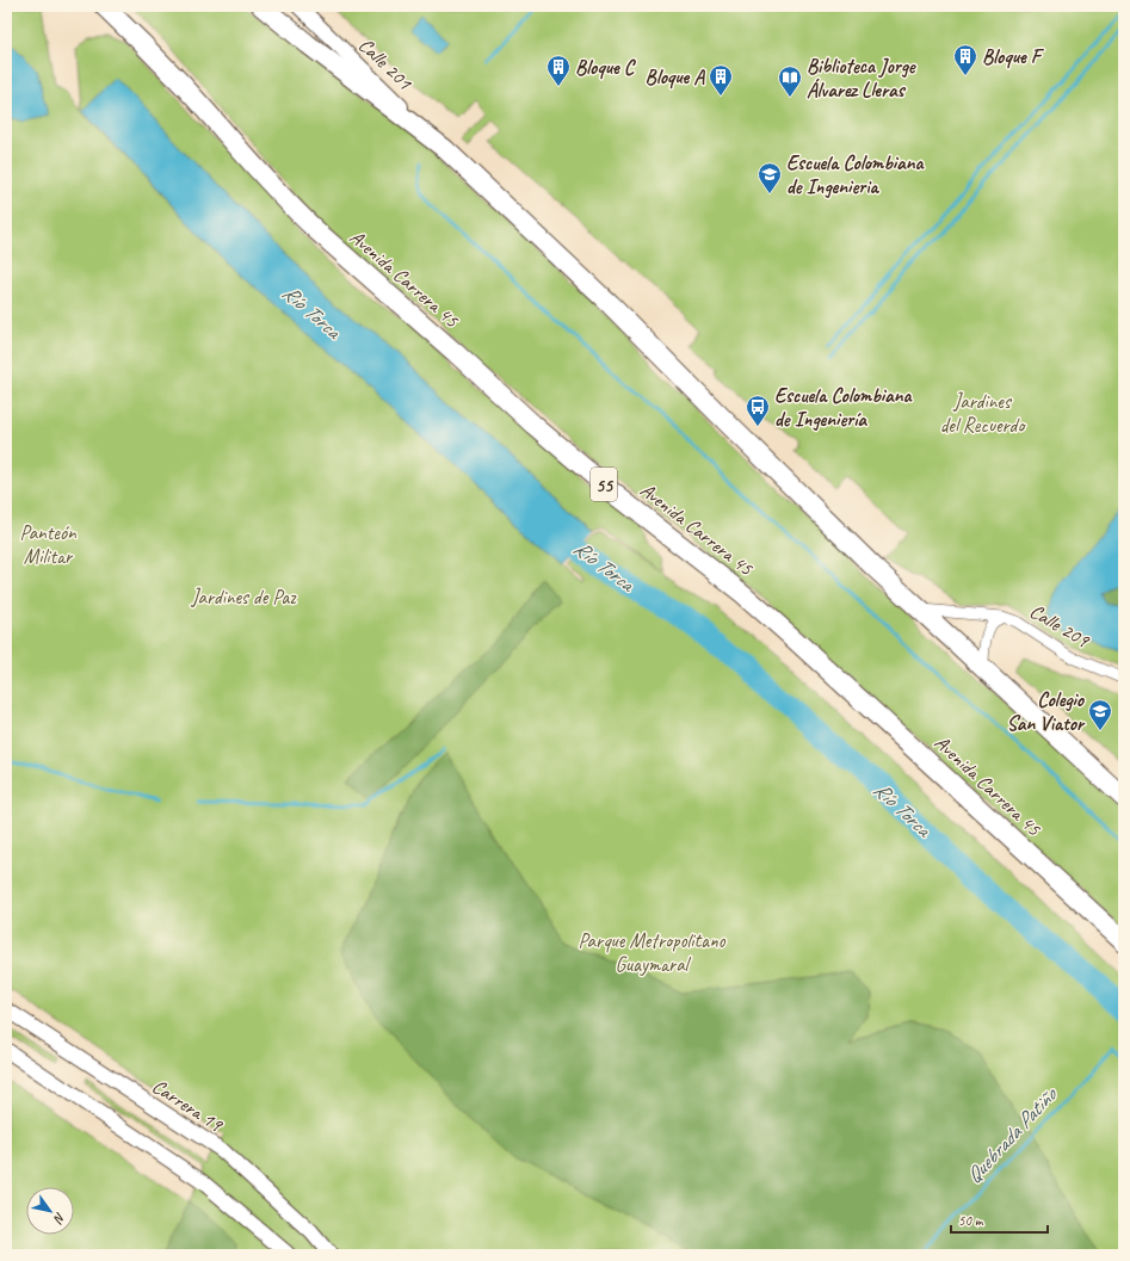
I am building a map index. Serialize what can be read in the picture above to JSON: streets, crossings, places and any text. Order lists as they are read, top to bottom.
{
  "streets": {
    "highway": ["Avenida Carrera 45", "55"],
    "main road": ["Calle 201", "Carrera 19"],
    "street": ["Calle 209"]
  },
  "water": ["Río Torca", "Quebrada Patiño"],
  "parks": [
    "Jardines del Recuerdo",
    "Panteón Militar",
    "Jardines de Paz",
    "Parque Metropolitano Guaymaral"
  ],
  "places": {
    "building": ["Bloque F", "Bloque C", "Bloque A"],
    "library": ["Biblioteca Jorge Álvarez Lleras"],
    "school or university": ["Escuela Colombiana de Ingenieria", "Colegio San Viator"],
    "bus stop": ["Escuela Colombiana de Ingeniería"]
  },
  "scale_bar": "50 m",
  "north": "bottom right"
}
